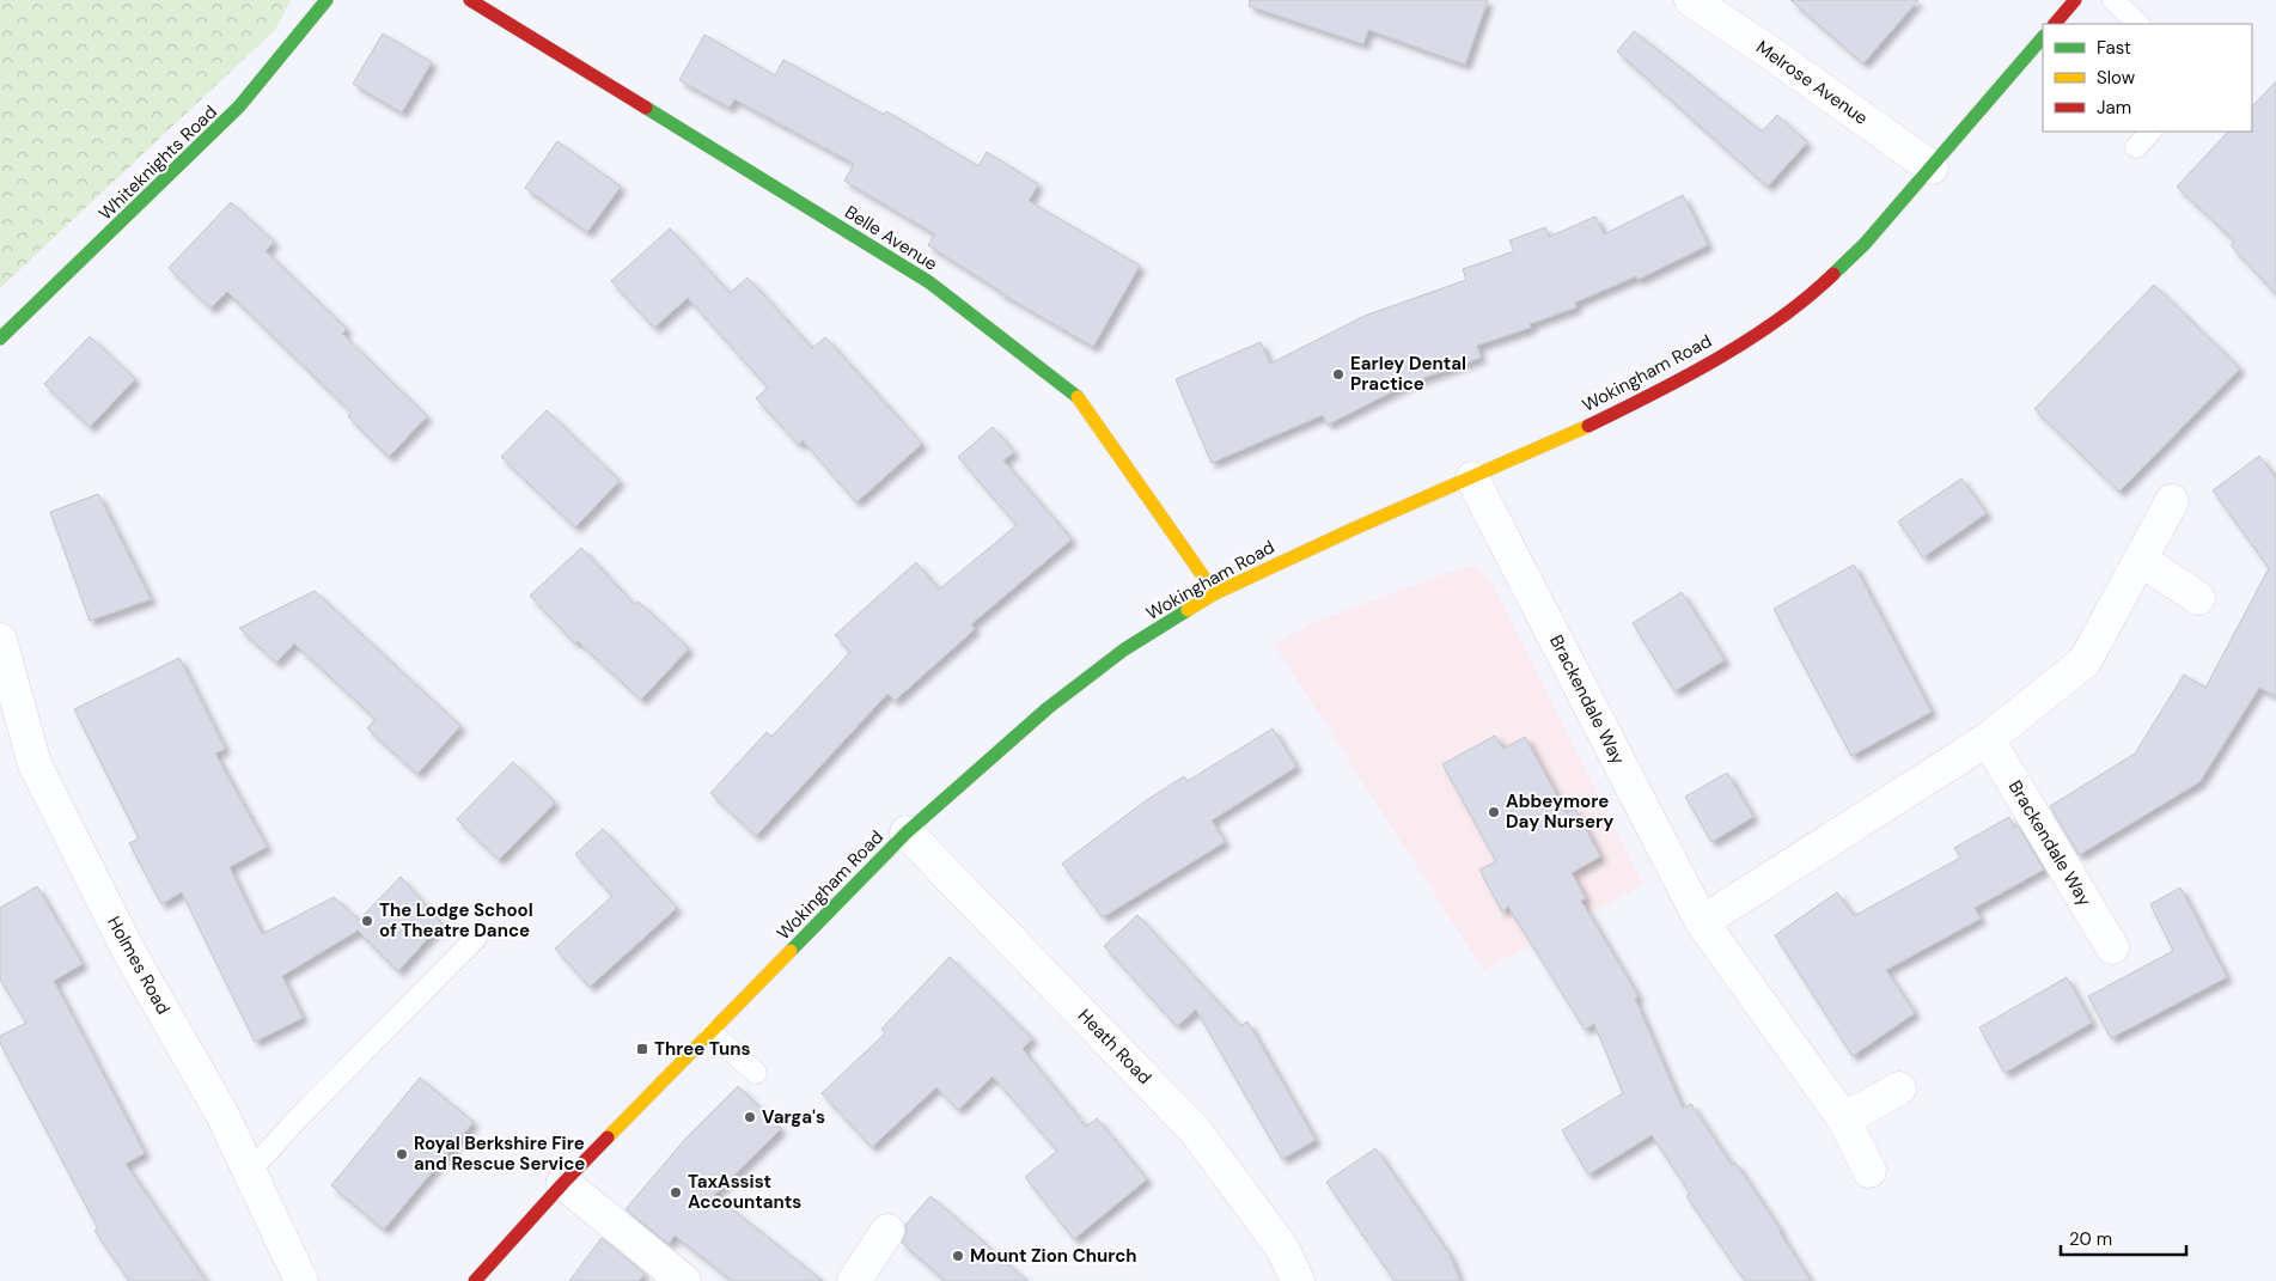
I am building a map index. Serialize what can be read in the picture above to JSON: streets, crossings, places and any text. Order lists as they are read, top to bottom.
{
  "streets": {
    "main road": ["Whiteknights Road", "Belle Avenue", "Wokingham Road"],
    "street": [
      "Melrose Avenue",
      "Brackendale Way",
      "Holmes Road",
      "Heath Road"
    ]
  },
  "crossings": [
    ["Melrose Avenue", "Wokingham Road"],
    ["Belle Avenue", "Wokingham Road"],
    ["Wokingham Road", "Brackendale Way"],
    ["Wokingham Road", "Heath Road"]
  ],
  "places": {
    "other": [
      "Earley Dental Practice",
      "Abbeymore Day Nursery",
      "The Lodge School of Theatre Dance",
      "Varga's",
      "Royal Berkshire Fire and Rescue Service",
      "TaxAssist Accountants",
      "Mount Zion Church"
    ],
    "transit": ["Three Tuns"]
  },
  "legend": ["Fast", "Slow", "Jam"],
  "scale_bar": "20 m"
}
